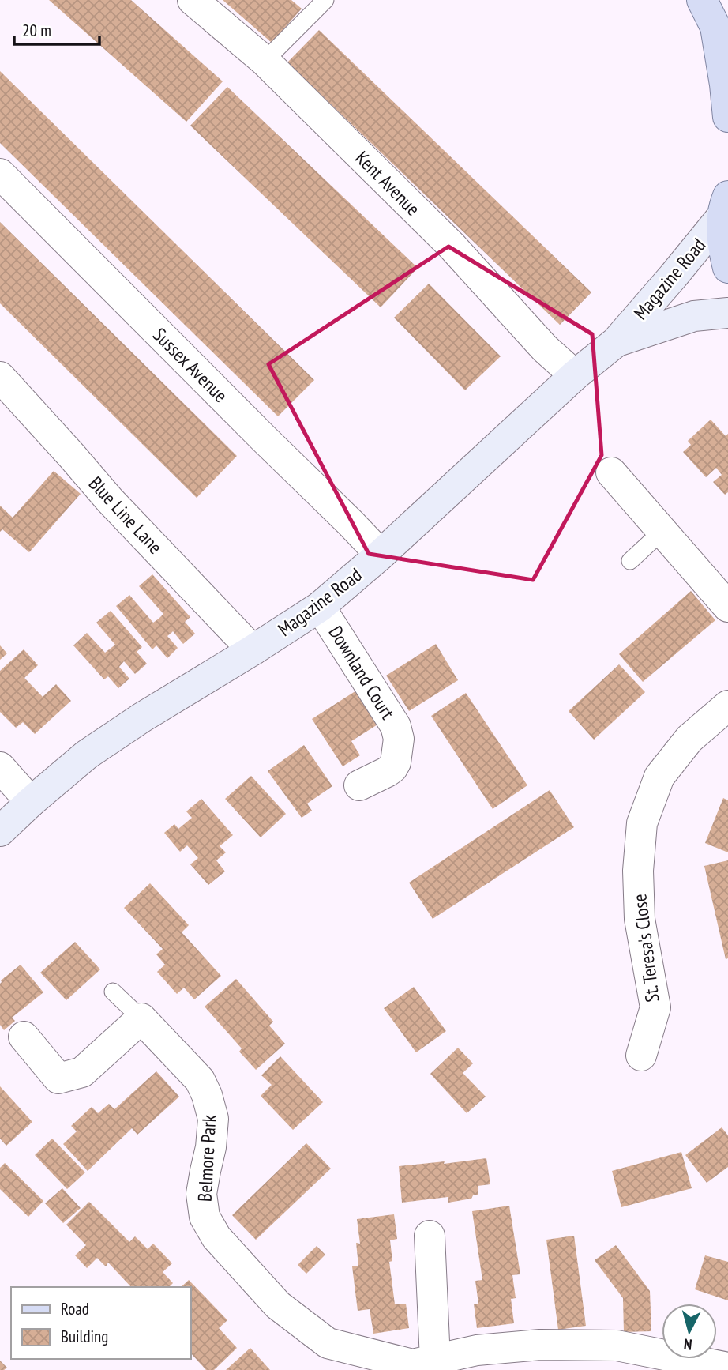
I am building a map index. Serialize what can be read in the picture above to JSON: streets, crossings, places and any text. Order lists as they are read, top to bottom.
{
  "streets": {
    "street": [
      "Kent Avenue",
      "Magazine Road",
      "Sussex Avenue",
      "Blue Line Lane",
      "Downland Court",
      "St. Teresa's Close",
      "Belmore Park"
    ]
  },
  "crossings": [
    ["Kent Avenue", "Magazine Road"],
    ["Magazine Road", "Sussex Avenue"],
    ["Magazine Road", "Blue Line Lane"],
    ["Magazine Road", "Downland Court"]
  ],
  "legend": ["Road", "Building"],
  "scale_bar": "20 m",
  "north": "bottom"
}
